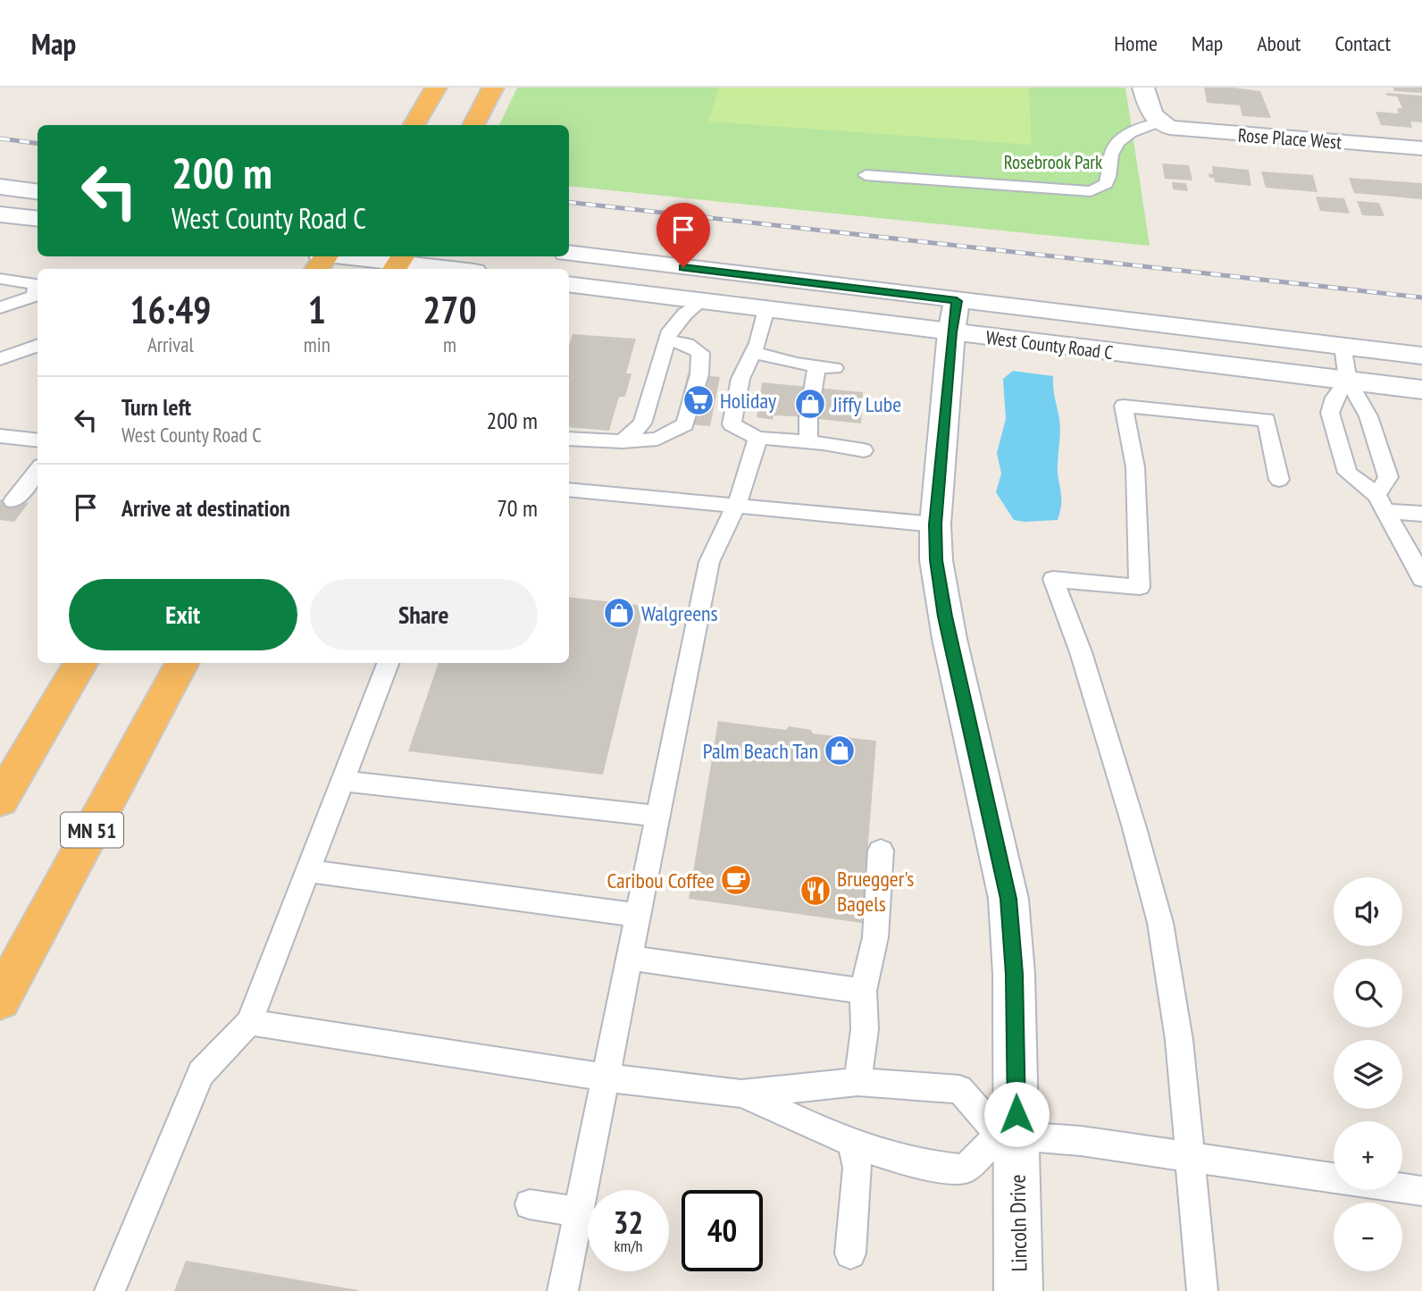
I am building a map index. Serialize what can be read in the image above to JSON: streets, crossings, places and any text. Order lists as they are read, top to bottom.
{
  "streets": {
    "highway": ["MN 51"],
    "main road": ["Rose Place West", "West County Road C", "Lincoln Drive"]
  },
  "crossings": [
    ["West County Road C", "Lincoln Drive"]
  ],
  "parks": ["Rosebrook Park"],
  "places": {
    "supermarket": ["Holiday"],
    "shop": ["Jiffy Lube", "Walgreens", "Palm Beach Tan"],
    "cafe": ["Caribou Coffee"],
    "restaurant": ["Bruegger's Bagels"]
  },
  "page": {
    "header": "Map",
    "nav": [
      "Home",
      "Map",
      "About",
      "Contact"
    ],
    "turn": ["200 m", "West County Road C"],
    "eta": [
      "16:49",
      "Arrival",
      "1",
      "min",
      "270",
      "m"
    ],
    "list": [
      {
        "name": "Turn left",
        "note": "West County Road C",
        "value": "200 m"
      },
      {
        "name": "Arrive at destination",
        "value": "70 m"
      }
    ],
    "buttons": ["Exit", "Share"],
    "map_buttons": ["+", "−"],
    "speed": "32 km/h",
    "limit": "40"
  }
}
